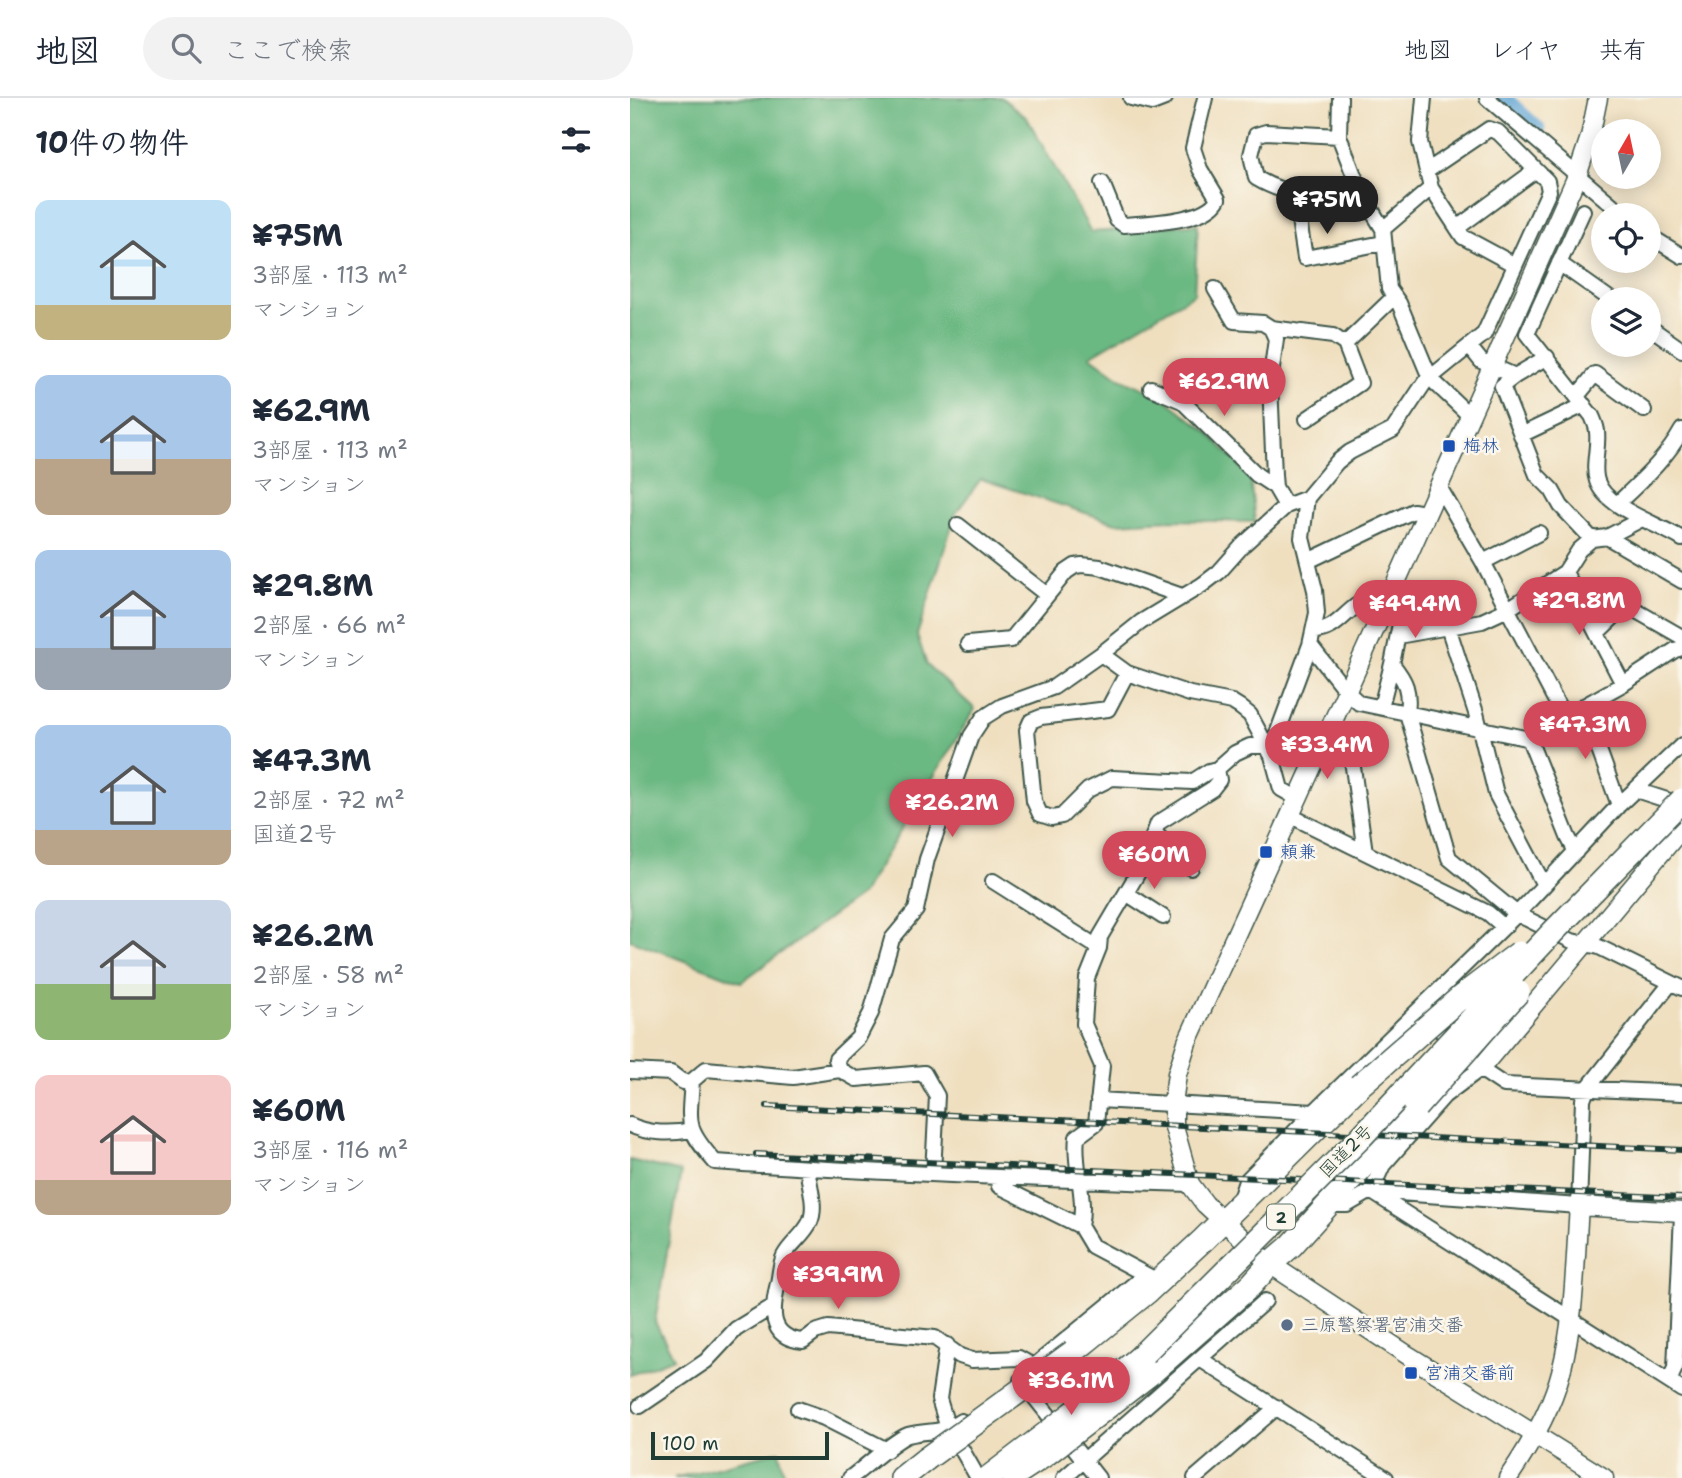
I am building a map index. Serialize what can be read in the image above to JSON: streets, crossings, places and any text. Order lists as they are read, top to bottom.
{
  "streets": {
    "highway": ["国道2号", "2"]
  },
  "places": {
    "transit": ["梅林", "頼兼", "宮浦交番前"],
    "other": ["三原警察署宮浦交番"]
  },
  "scale_bar": "100 m",
  "north": "top",
  "page": {
    "header": "地図",
    "search": "ここで検索",
    "nav": ["地図", "レイヤ", "共有"],
    "heading": "10件の物件",
    "price": [
      "¥75M",
      "¥62.9M",
      "¥29.8M",
      "¥49.4M",
      "¥47.3M",
      "¥33.4M",
      "¥26.2M",
      "¥60M",
      "¥39.9M",
      "¥36.1M"
    ],
    "list": [
      {
        "name": "¥75M",
        "note": "3部屋 · 113 m² · マンション"
      },
      {
        "name": "¥62.9M",
        "note": "3部屋 · 113 m² · マンション"
      },
      {
        "name": "¥29.8M",
        "note": "2部屋 · 66 m² · マンション"
      },
      {
        "name": "¥47.3M",
        "note": "2部屋 · 72 m² · 国道2号"
      },
      {
        "name": "¥26.2M",
        "note": "2部屋 · 58 m² · マンション"
      },
      {
        "name": "¥60M",
        "note": "3部屋 · 116 m² · マンション"
      }
    ],
    "scale": "100 m"
  }
}
